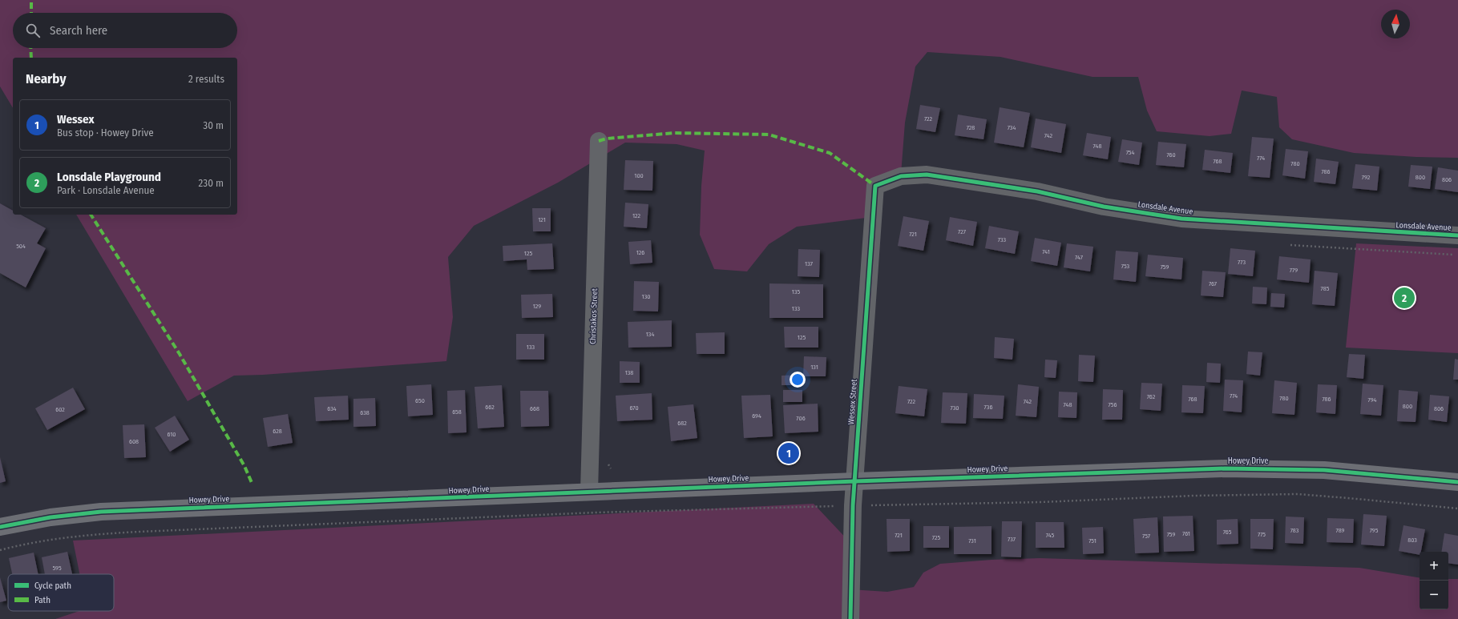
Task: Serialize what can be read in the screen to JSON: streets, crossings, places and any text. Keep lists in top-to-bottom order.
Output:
{
  "streets": {
    "main road": ["Howey Drive"],
    "street": ["Lonsdale Avenue", "Christakos Street", "Wessex Street"]
  },
  "crossings": [
    ["Lonsdale Avenue", "Wessex Street"],
    ["Christakos Street", "Howey Drive"],
    ["Wessex Street", "Howey Drive"]
  ],
  "house_numbers": [
    "722",
    "728",
    "734",
    "742",
    "748",
    "754",
    "760",
    "774",
    "768",
    "780",
    "786",
    "100",
    "792",
    "800",
    "806",
    "122",
    "121",
    "727",
    "721",
    "733",
    "504",
    "741",
    "126",
    "125",
    "747",
    "773",
    "137",
    "753",
    "759",
    "779",
    "767",
    "785",
    "135",
    "130",
    "129",
    "133",
    "134",
    "125",
    "133",
    "131",
    "138",
    "774",
    "762",
    "780",
    "768",
    "786",
    "794",
    "650",
    "722",
    "742",
    "748",
    "756",
    "800",
    "662",
    "736",
    "670",
    "730",
    "634",
    "668",
    "806",
    "602",
    "658",
    "638",
    "694",
    "706",
    "682",
    "628",
    "610",
    "608",
    "783",
    "789",
    "795",
    "765",
    "761",
    "759",
    "775",
    "721",
    "745",
    "757",
    "725",
    "737",
    "803",
    "731",
    "751",
    "595"
  ],
  "legend": ["Cycle path", "Path"],
  "north": "top",
  "page": {
    "search": "Search here",
    "heading": ["Nearby", "2 results"],
    "list": [
      {
        "mark": "1",
        "name": "Wessex",
        "note": "Bus stop · Howey Drive",
        "value": "30 m"
      },
      {
        "mark": "2",
        "name": "Lonsdale Playground",
        "note": "Park · Lonsdale Avenue",
        "value": "230 m"
      }
    ],
    "pins": ["2", "1"],
    "map_buttons": ["+", "−"]
  }
}
